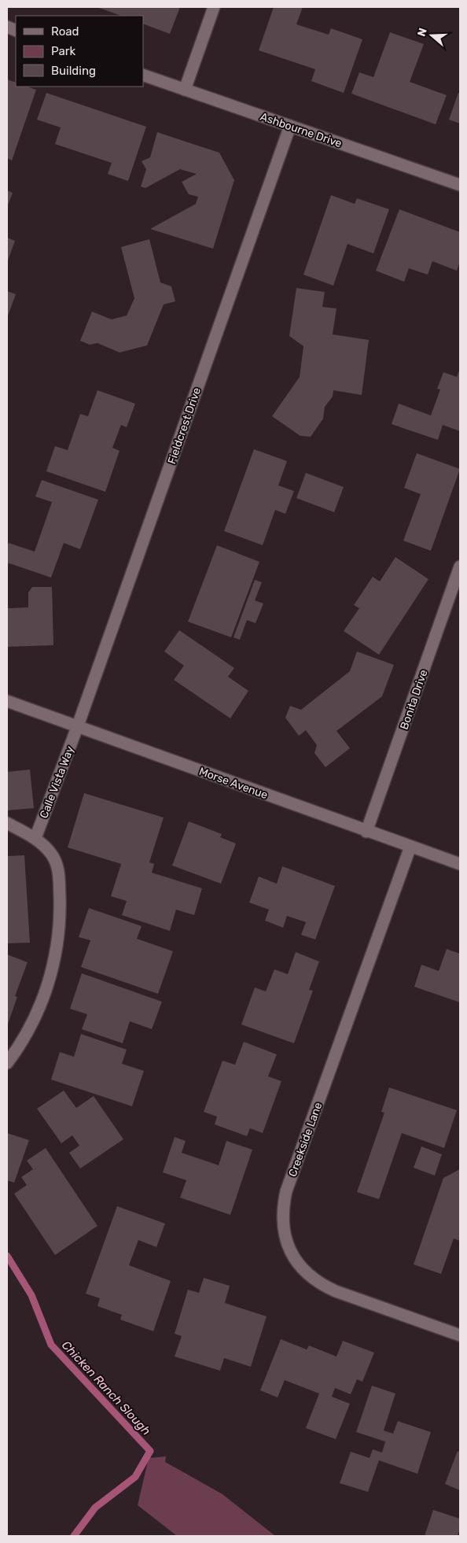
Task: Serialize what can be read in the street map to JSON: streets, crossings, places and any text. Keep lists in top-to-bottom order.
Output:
{
  "streets": {
    "street": [
      "Ashbourne Drive",
      "Fieldcrest Drive",
      "Bonita Drive",
      "Calle Vista Way",
      "Morse Avenue",
      "Creekside Lane"
    ]
  },
  "crossings": [
    ["Ashbourne Drive", "Fieldcrest Drive"],
    ["Fieldcrest Drive", "Calle Vista Way"],
    ["Fieldcrest Drive", "Morse Avenue"],
    ["Bonita Drive", "Morse Avenue"],
    ["Calle Vista Way", "Morse Avenue"],
    ["Morse Avenue", "Creekside Lane"]
  ],
  "water": ["Chicken Ranch Slough"],
  "legend": ["Road", "Park", "Building"],
  "north": "left"
}
